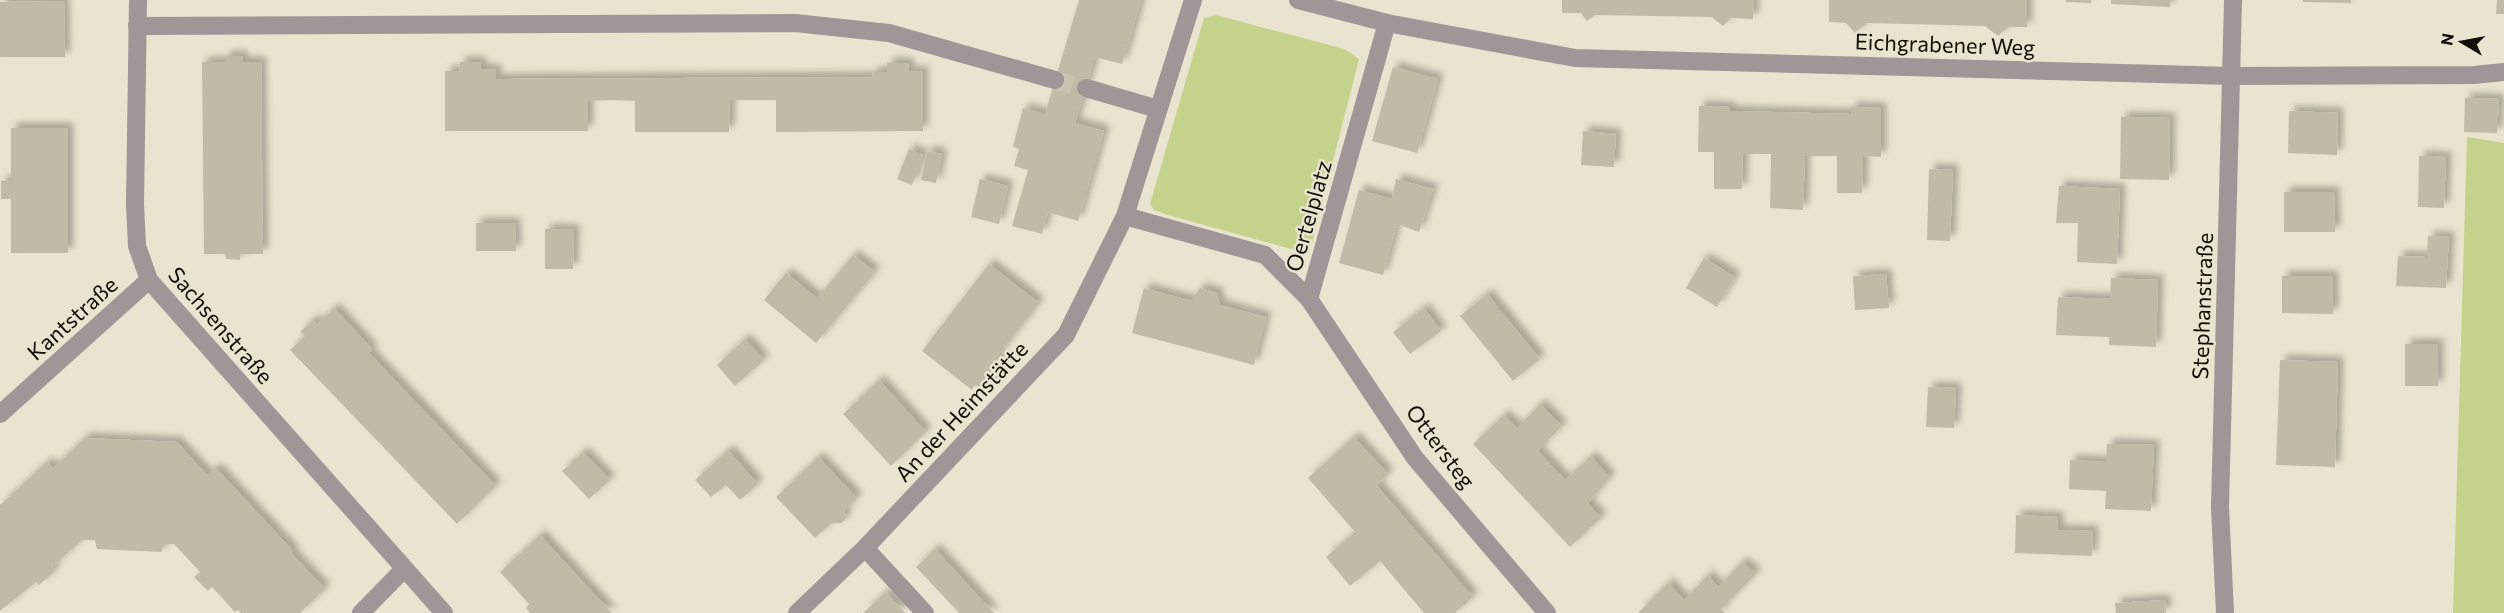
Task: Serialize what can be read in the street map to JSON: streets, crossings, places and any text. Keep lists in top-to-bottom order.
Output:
{
  "streets": {
    "street": [
      "Eichgrabener Weg",
      "Oertelplatz",
      "Stephanstraße",
      "Kantstraße",
      "Sachsenstraße",
      "An der Heimstätte",
      "Ottersteg"
    ]
  },
  "crossings": [
    ["Eichgrabener Weg", "Oertelplatz"],
    ["Eichgrabener Weg", "Stephanstraße"],
    ["Oertelplatz", "An der Heimstätte"],
    ["Oertelplatz", "Ottersteg"],
    ["Kantstraße", "Sachsenstraße"]
  ],
  "north": "left"
}
